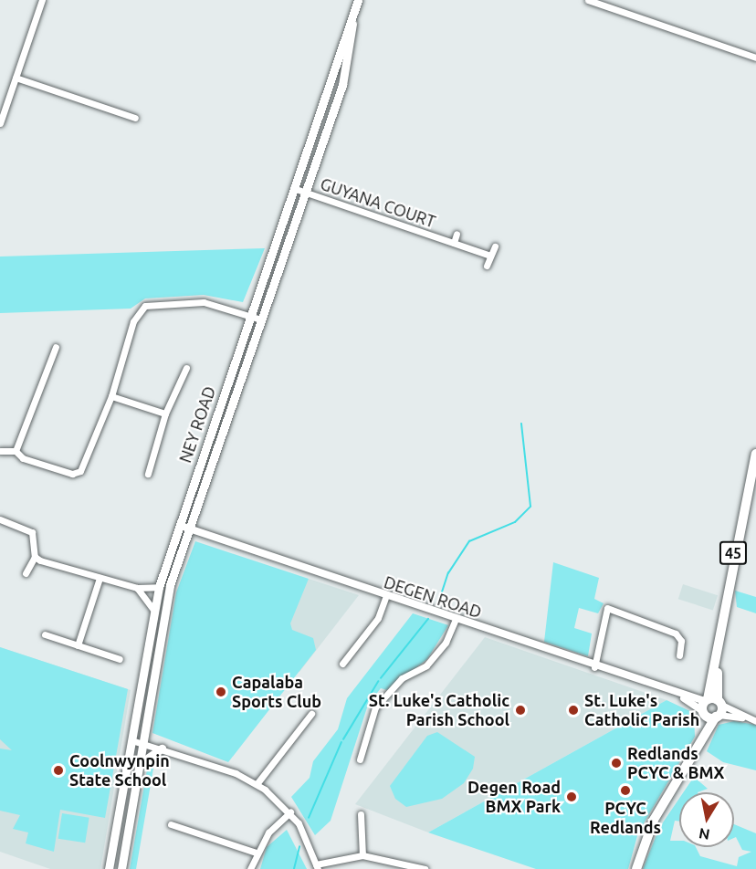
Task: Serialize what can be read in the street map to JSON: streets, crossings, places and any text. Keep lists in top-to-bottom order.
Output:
{
  "streets": {
    "main road": ["NEY ROAD", "45"],
    "street": ["GUYANA COURT", "DEGEN ROAD"]
  },
  "crossings": [
    ["GUYANA COURT", "NEY ROAD"],
    ["NEY ROAD", "DEGEN ROAD"],
    ["45", "DEGEN ROAD"]
  ],
  "places": [
    "Capalaba Sports Club",
    "St. Luke's Catholic Parish School",
    "St. Luke's Catholic Parish",
    "Redlands PCYC & BMX",
    "Coolnwynpin State School",
    "PCYC Redlands",
    "Degen Road BMX Park"
  ],
  "north": "bottom"
}
